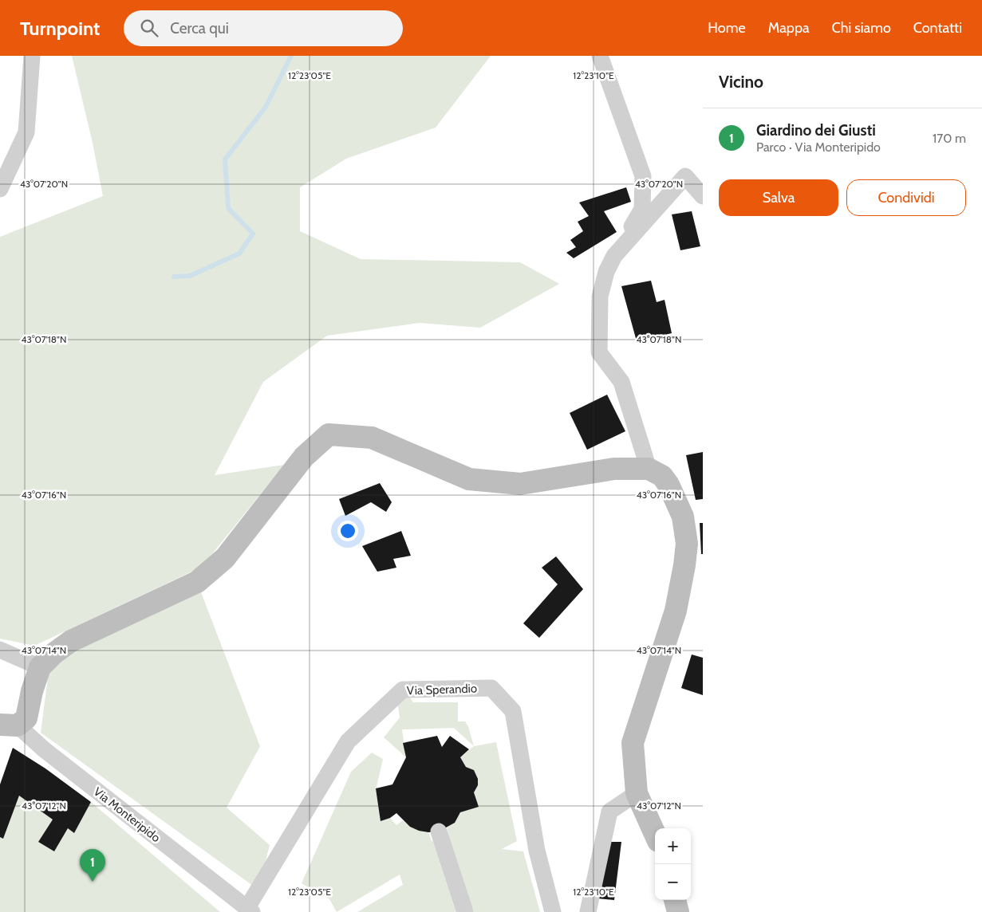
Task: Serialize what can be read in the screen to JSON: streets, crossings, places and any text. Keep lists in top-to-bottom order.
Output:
{
  "streets": {
    "street": ["Via Sperandio", "Via Monteripido"]
  },
  "crossings": [
    ["Via Sperandio", "Via Monteripido"]
  ],
  "page": {
    "header": "Turnpoint",
    "search": "Cerca qui",
    "nav": [
      "Home",
      "Mappa",
      "Chi siamo",
      "Contatti"
    ],
    "heading": "Vicino",
    "list": [
      {
        "mark": "1",
        "name": "Giardino dei Giusti",
        "note": "Parco · Via Monteripido",
        "value": "170 m"
      }
    ],
    "buttons": ["Salva", "Condividi"],
    "map_buttons": ["+", "−"],
    "pins": "1"
  },
  "coordinates": [
    "12°23'05\"E",
    "12°23'10\"E",
    "43°07'20\"N",
    "43°07'18\"N",
    "43°07'16\"N",
    "43°07'14\"N",
    "43°07'12\"N"
  ]
}
